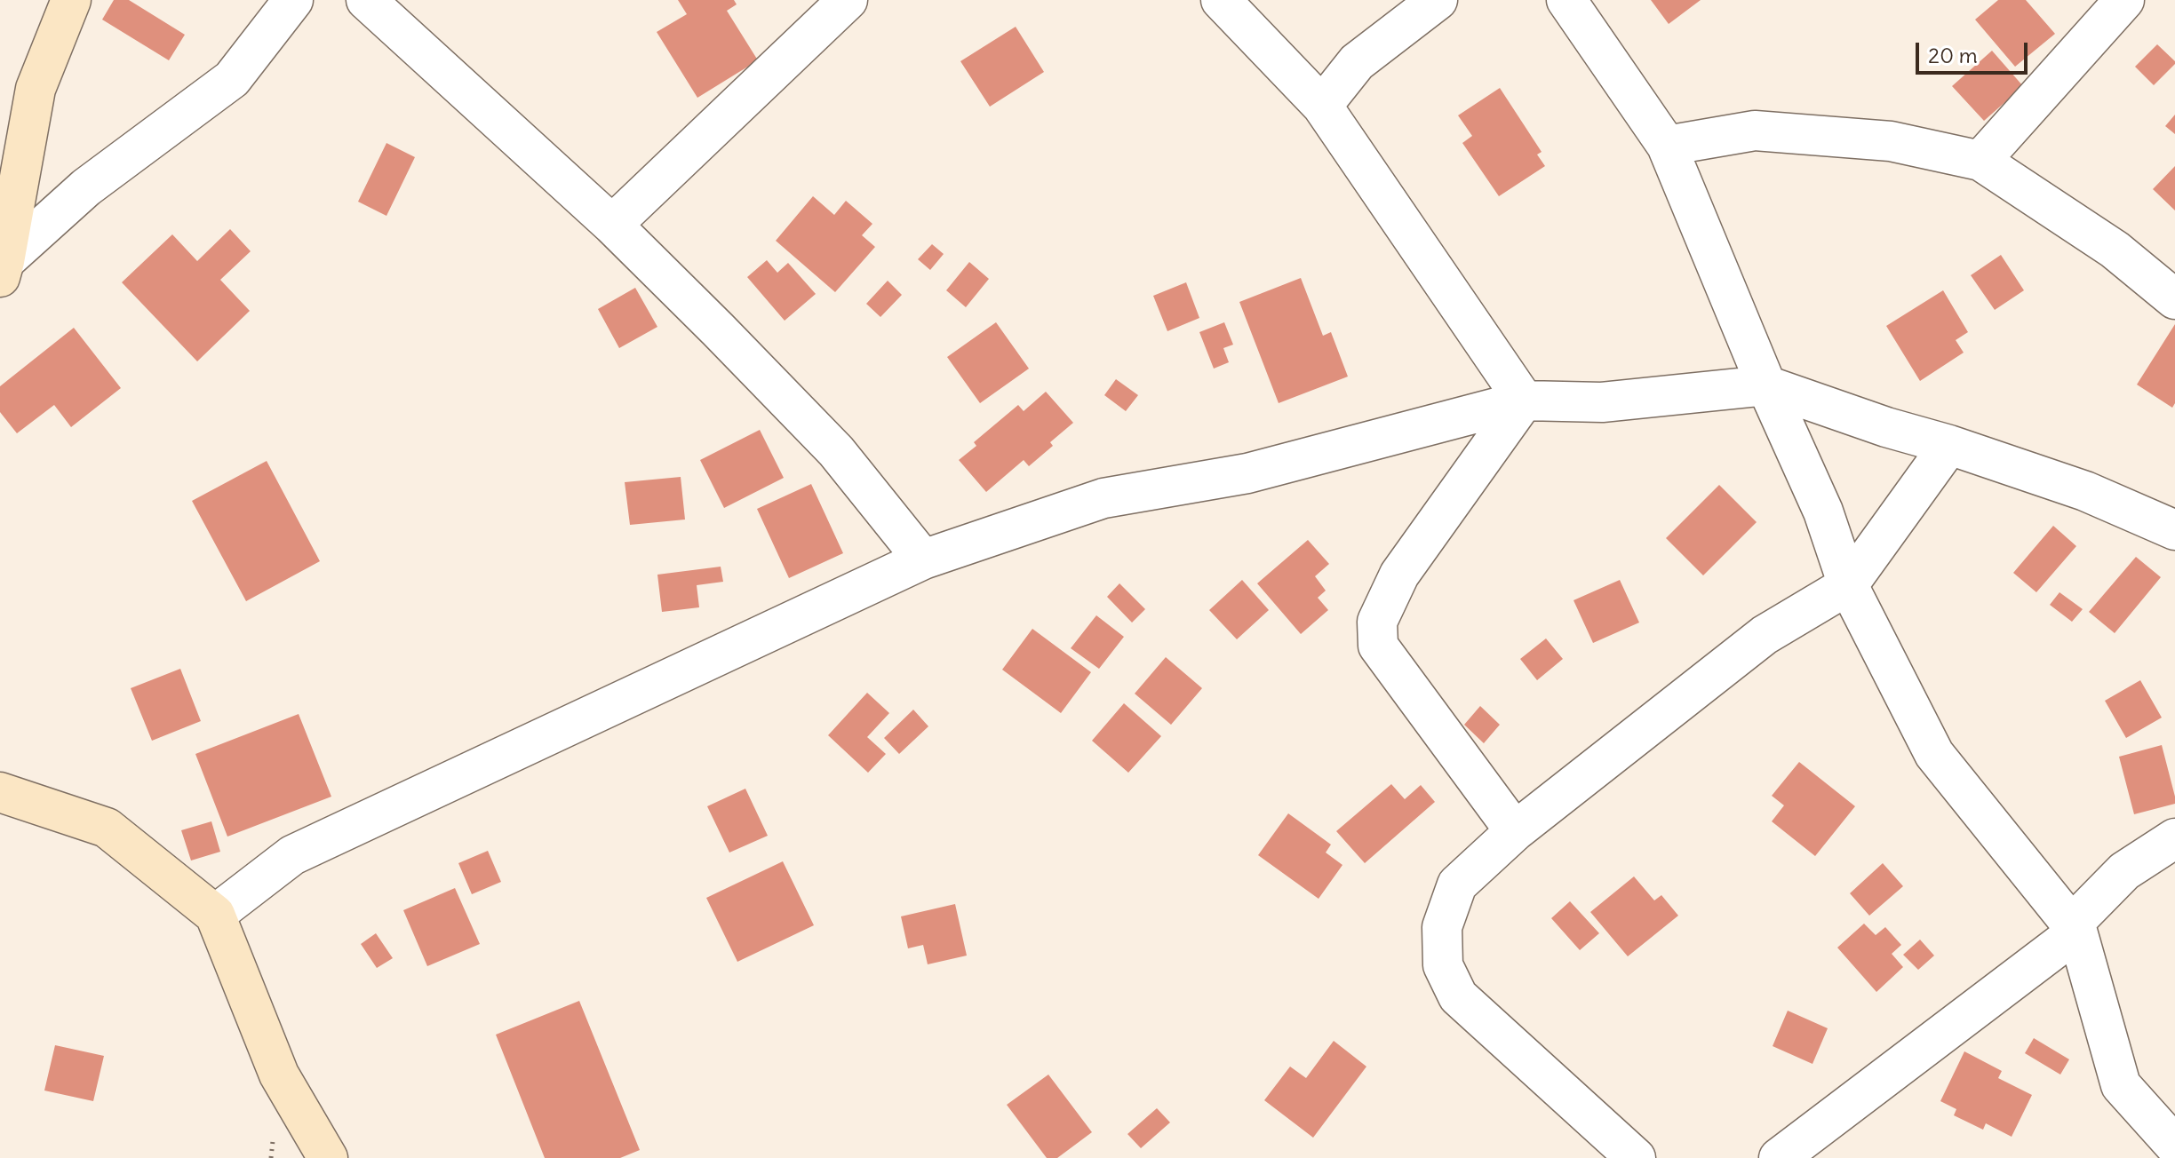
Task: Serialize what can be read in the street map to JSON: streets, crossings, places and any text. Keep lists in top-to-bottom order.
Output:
{
  "scale_bar": "20 m"
}
